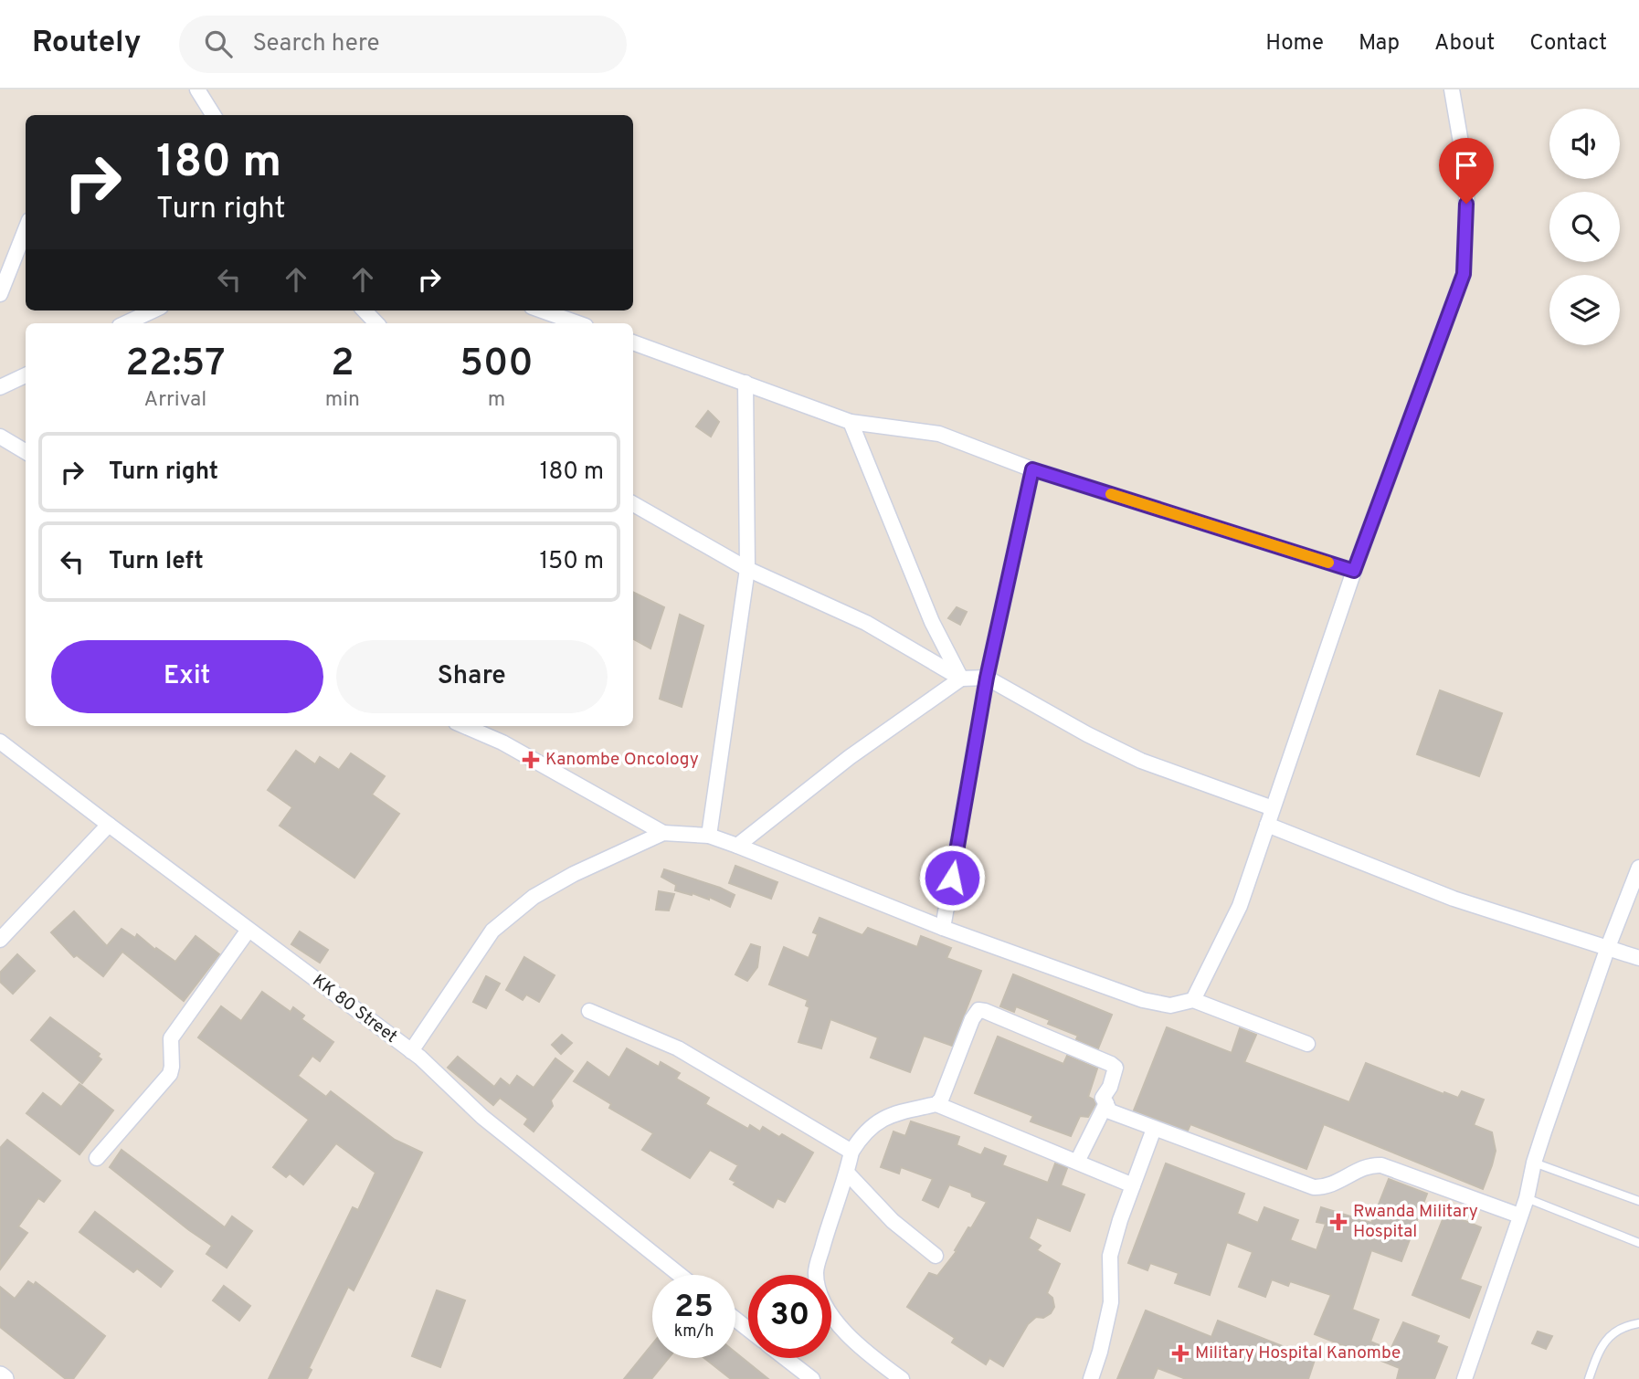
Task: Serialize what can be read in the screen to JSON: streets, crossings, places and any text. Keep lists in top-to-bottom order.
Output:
{
  "streets": {
    "street": ["KK 80 Street"]
  },
  "places": {
    "health": ["Kanombe Oncology", "Rwanda Military Hospital", "Military Hospital Kanombe"]
  },
  "page": {
    "header": "Routely",
    "search": "Search here",
    "nav": [
      "Home",
      "Map",
      "About",
      "Contact"
    ],
    "turn": ["180 m", "Turn right"],
    "eta": [
      "22:57",
      "Arrival",
      "2",
      "min",
      "500",
      "m"
    ],
    "list": [
      {
        "name": "Turn right",
        "value": "180 m"
      },
      {
        "name": "Turn left",
        "value": "150 m"
      }
    ],
    "buttons": ["Exit", "Share"],
    "speed": "25 km/h",
    "limit": "30"
  }
}
